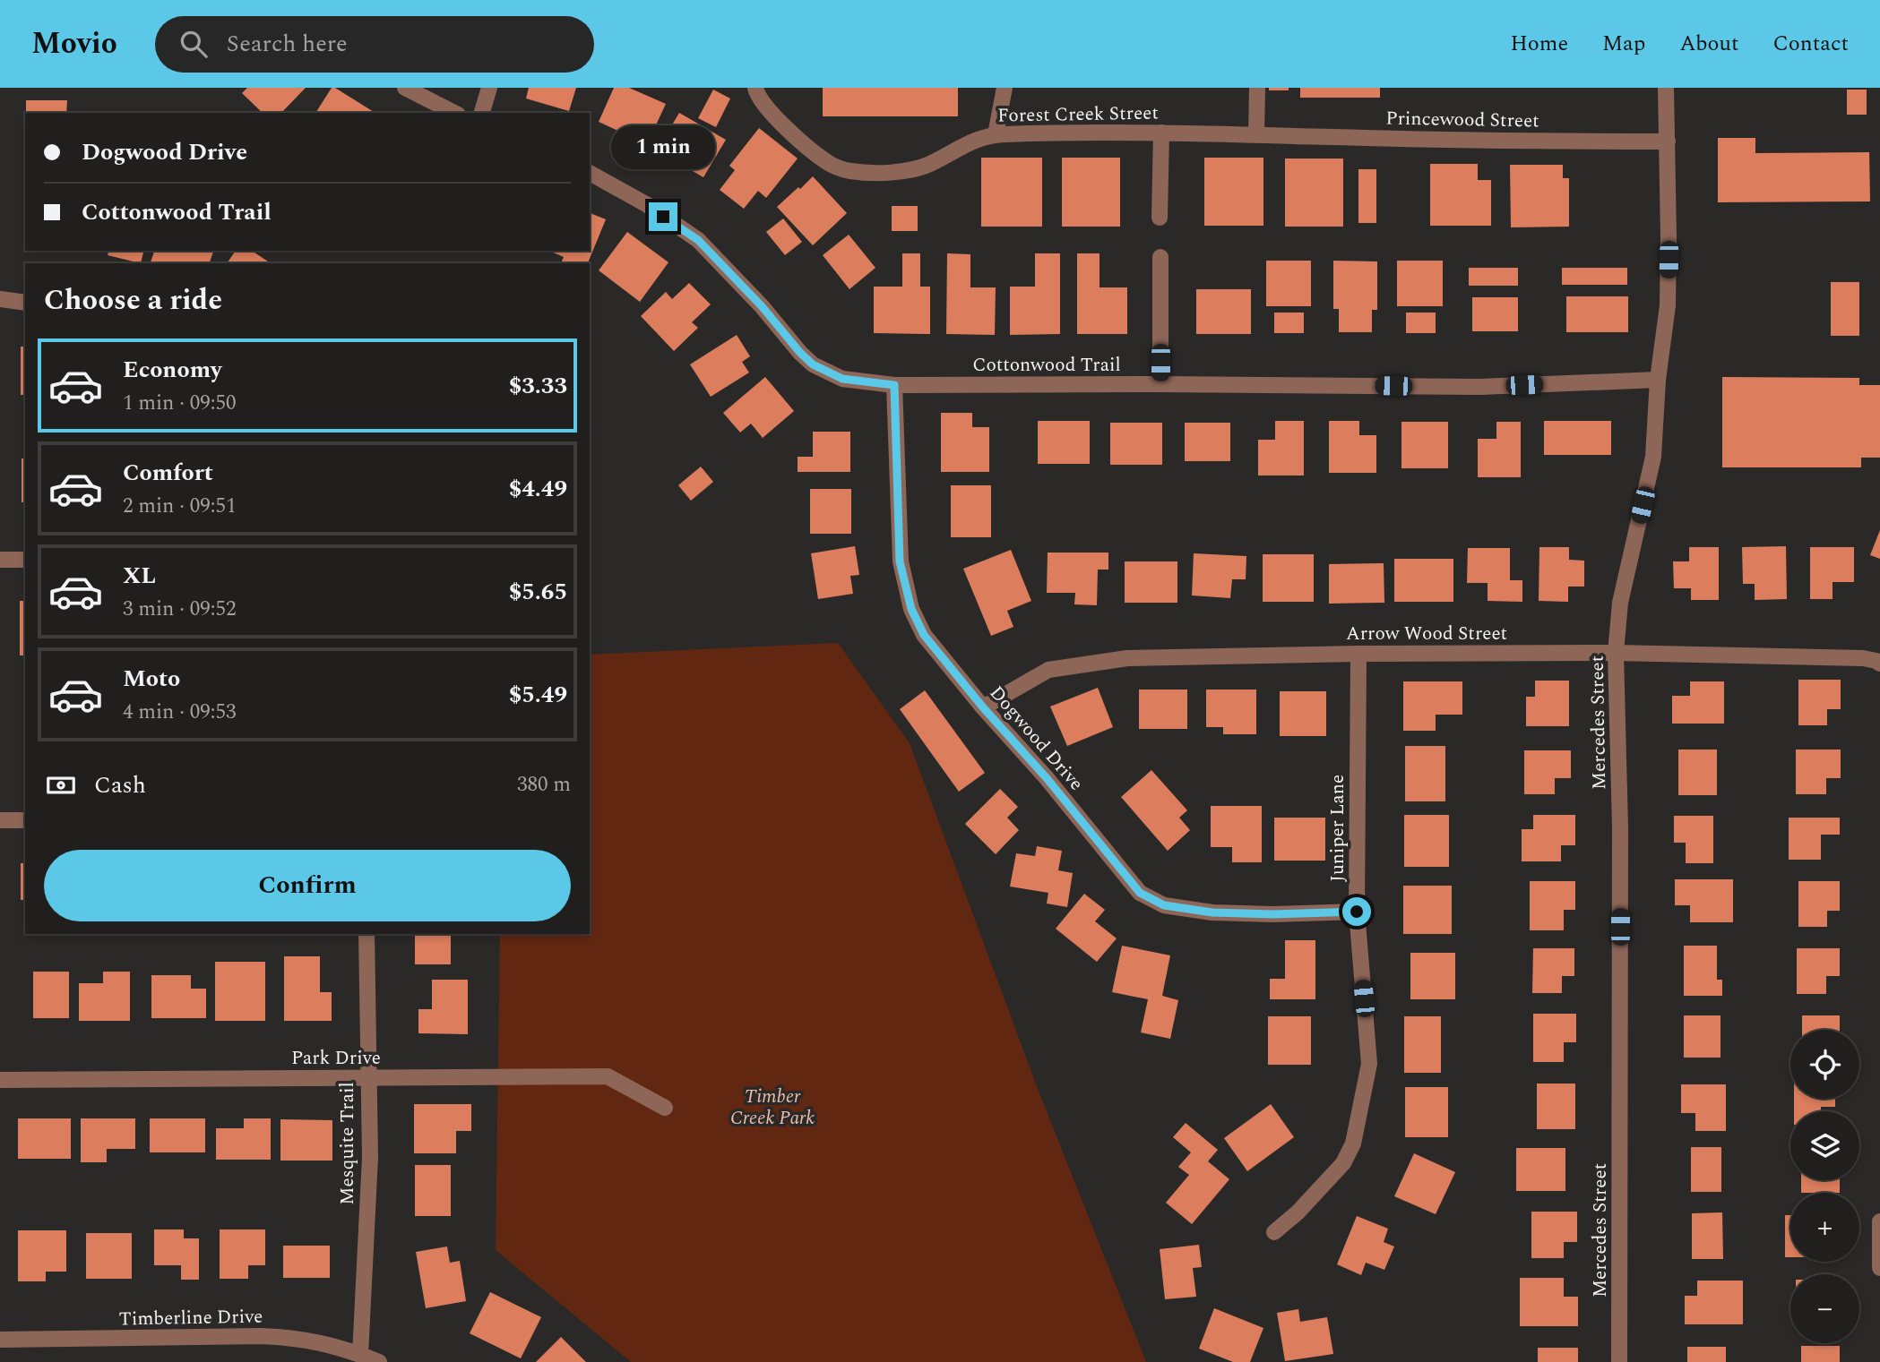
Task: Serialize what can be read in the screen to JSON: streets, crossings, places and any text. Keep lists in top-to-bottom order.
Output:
{
  "streets": {
    "street": [
      "Forest Creek Street",
      "Princewood Street",
      "Cottonwood Trail",
      "Arrow Wood Street",
      "Mercedes Street",
      "Dogwood Drive",
      "Juniper Lane",
      "Park Drive",
      "Mesquite Trail",
      "Timberline Drive"
    ]
  },
  "crossings": [
    ["Forest Creek Street", "Princewood Street"],
    ["Princewood Street", "Mercedes Street"],
    ["Cottonwood Trail", "Mercedes Street"],
    ["Cottonwood Trail", "Dogwood Drive"],
    ["Arrow Wood Street", "Mercedes Street"],
    ["Arrow Wood Street", "Dogwood Drive"],
    ["Arrow Wood Street", "Juniper Lane"],
    ["Dogwood Drive", "Juniper Lane"],
    ["Park Drive", "Mesquite Trail"],
    ["Mesquite Trail", "Timberline Drive"]
  ],
  "parks": ["Timber Creek Park"],
  "page": {
    "header": "Movio",
    "search": "Search here",
    "nav": [
      "Home",
      "Map",
      "About",
      "Contact"
    ],
    "banner": ["Dogwood Drive", "Cottonwood Trail"],
    "bubble": "1 min",
    "heading": "Choose a ride",
    "list": [
      {
        "name": "Economy",
        "note": "1 min · 09:50",
        "value": "$3.33"
      },
      {
        "name": "Comfort",
        "note": "2 min · 09:51",
        "value": "$4.49"
      },
      {
        "name": "XL",
        "note": "3 min · 09:52",
        "value": "$5.65"
      },
      {
        "name": "Moto",
        "note": "4 min · 09:53",
        "value": "$5.49"
      }
    ],
    "pay": ["Cash", "380 m"],
    "buttons": "Confirm",
    "map_buttons": ["+", "−"]
  }
}
